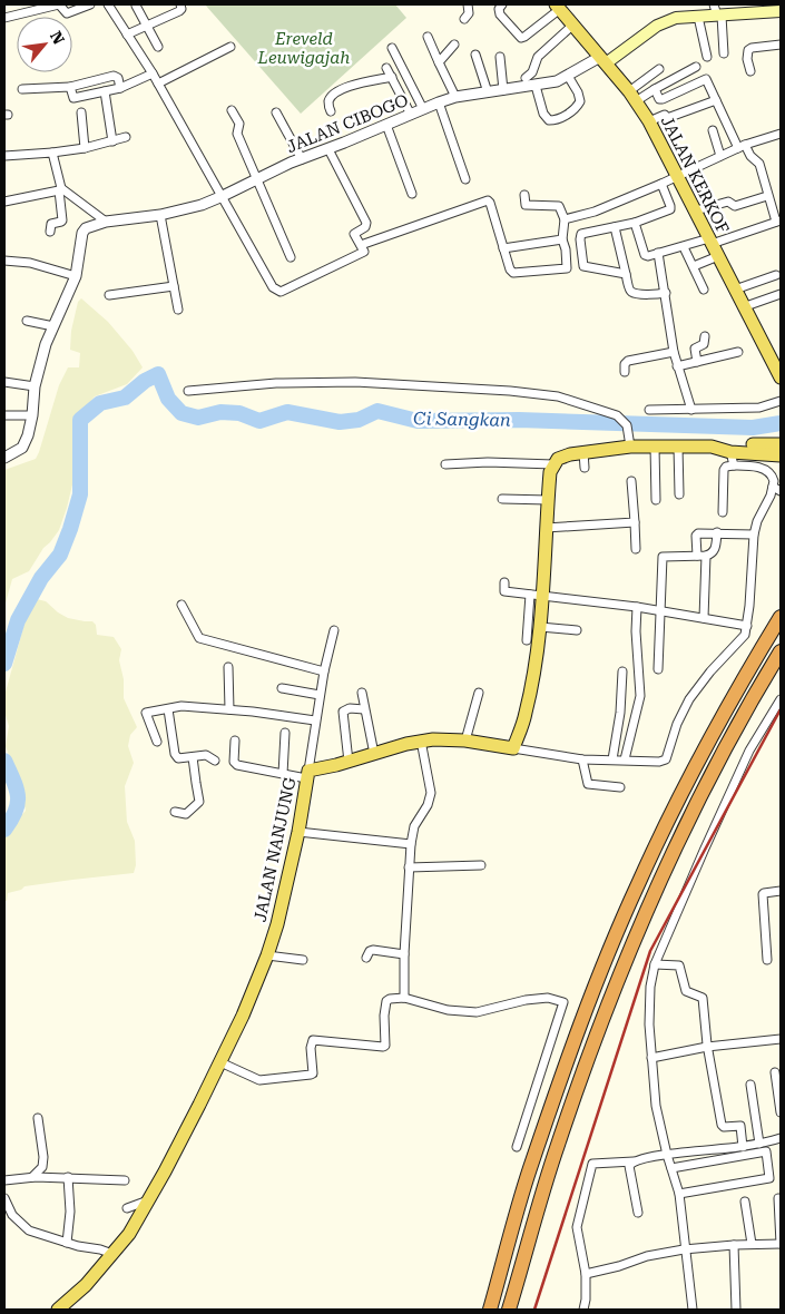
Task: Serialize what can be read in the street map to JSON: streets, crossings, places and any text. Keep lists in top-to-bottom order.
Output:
{
  "streets": {
    "main road": ["JALAN KERKOF", "JALAN NANJUNG"],
    "street": ["JALAN CIBOGO"]
  },
  "crossings": [
    ["JALAN CIBOGO", "JALAN KERKOF"]
  ],
  "water": ["Ci Sangkan"],
  "parks": ["Ereveld Leuwigajah"],
  "north": "top right"
}
